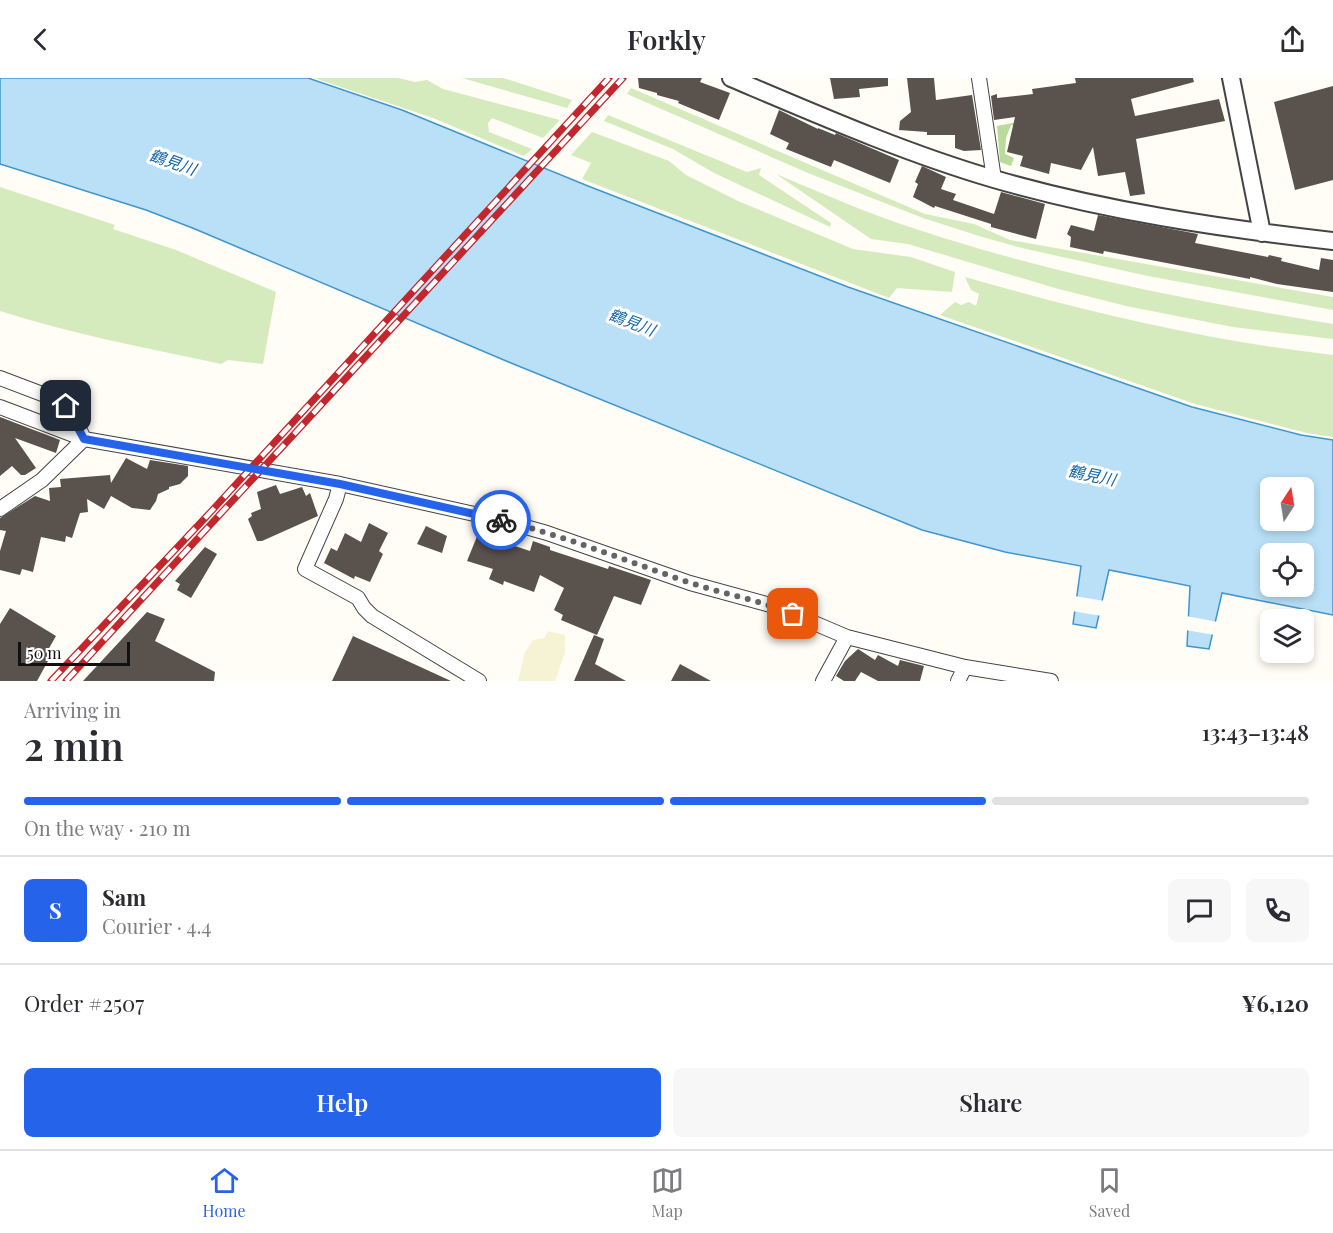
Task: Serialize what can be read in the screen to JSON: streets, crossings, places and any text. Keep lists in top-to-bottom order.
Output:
{
  "water": ["鶴見川"],
  "scale_bar": "50 m",
  "north": "top",
  "page": {
    "header": "Forkly",
    "scale": "50 m",
    "heading": ["2 min", "Arriving in", "13:43–13:48"],
    "panel": [
      "Sam",
      "Courier · 4.4",
      "Order #2507",
      "¥6,120"
    ],
    "bar": "On the way · 210 m",
    "round": "S",
    "buttons": ["Help", "Share"],
    "tabs": ["Home", "Map", "Saved"]
  }
}
